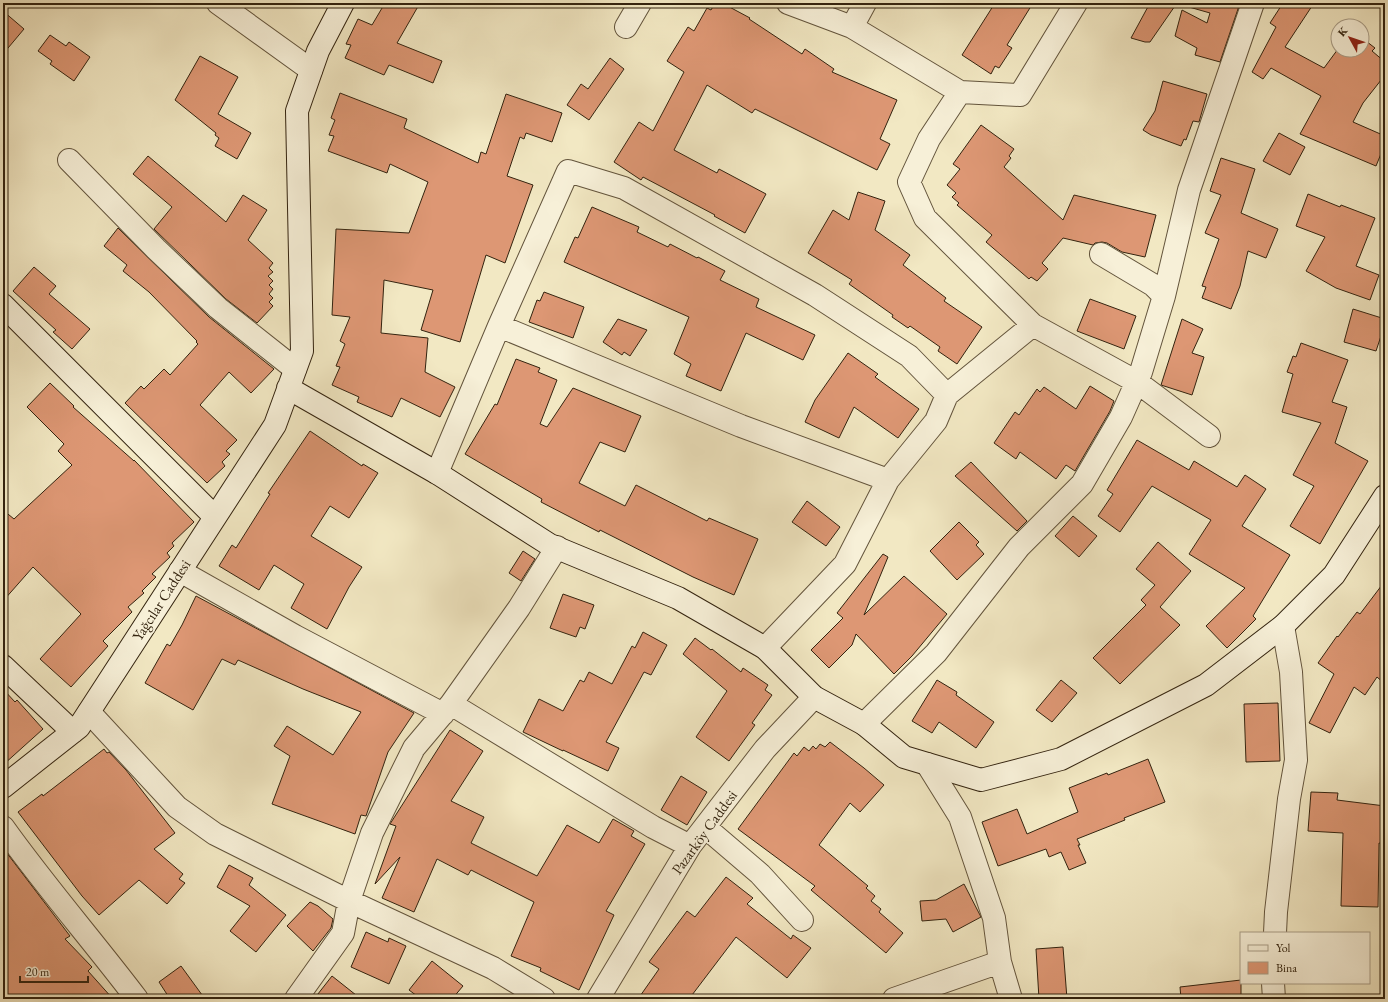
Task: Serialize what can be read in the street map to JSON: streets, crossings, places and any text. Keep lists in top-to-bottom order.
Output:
{
  "streets": {
    "street": ["Yağcılar Caddesi", "Pazarköy Caddesi"]
  },
  "legend": ["Yol", "Bina"],
  "scale_bar": "20 m",
  "north": "top left"
}
